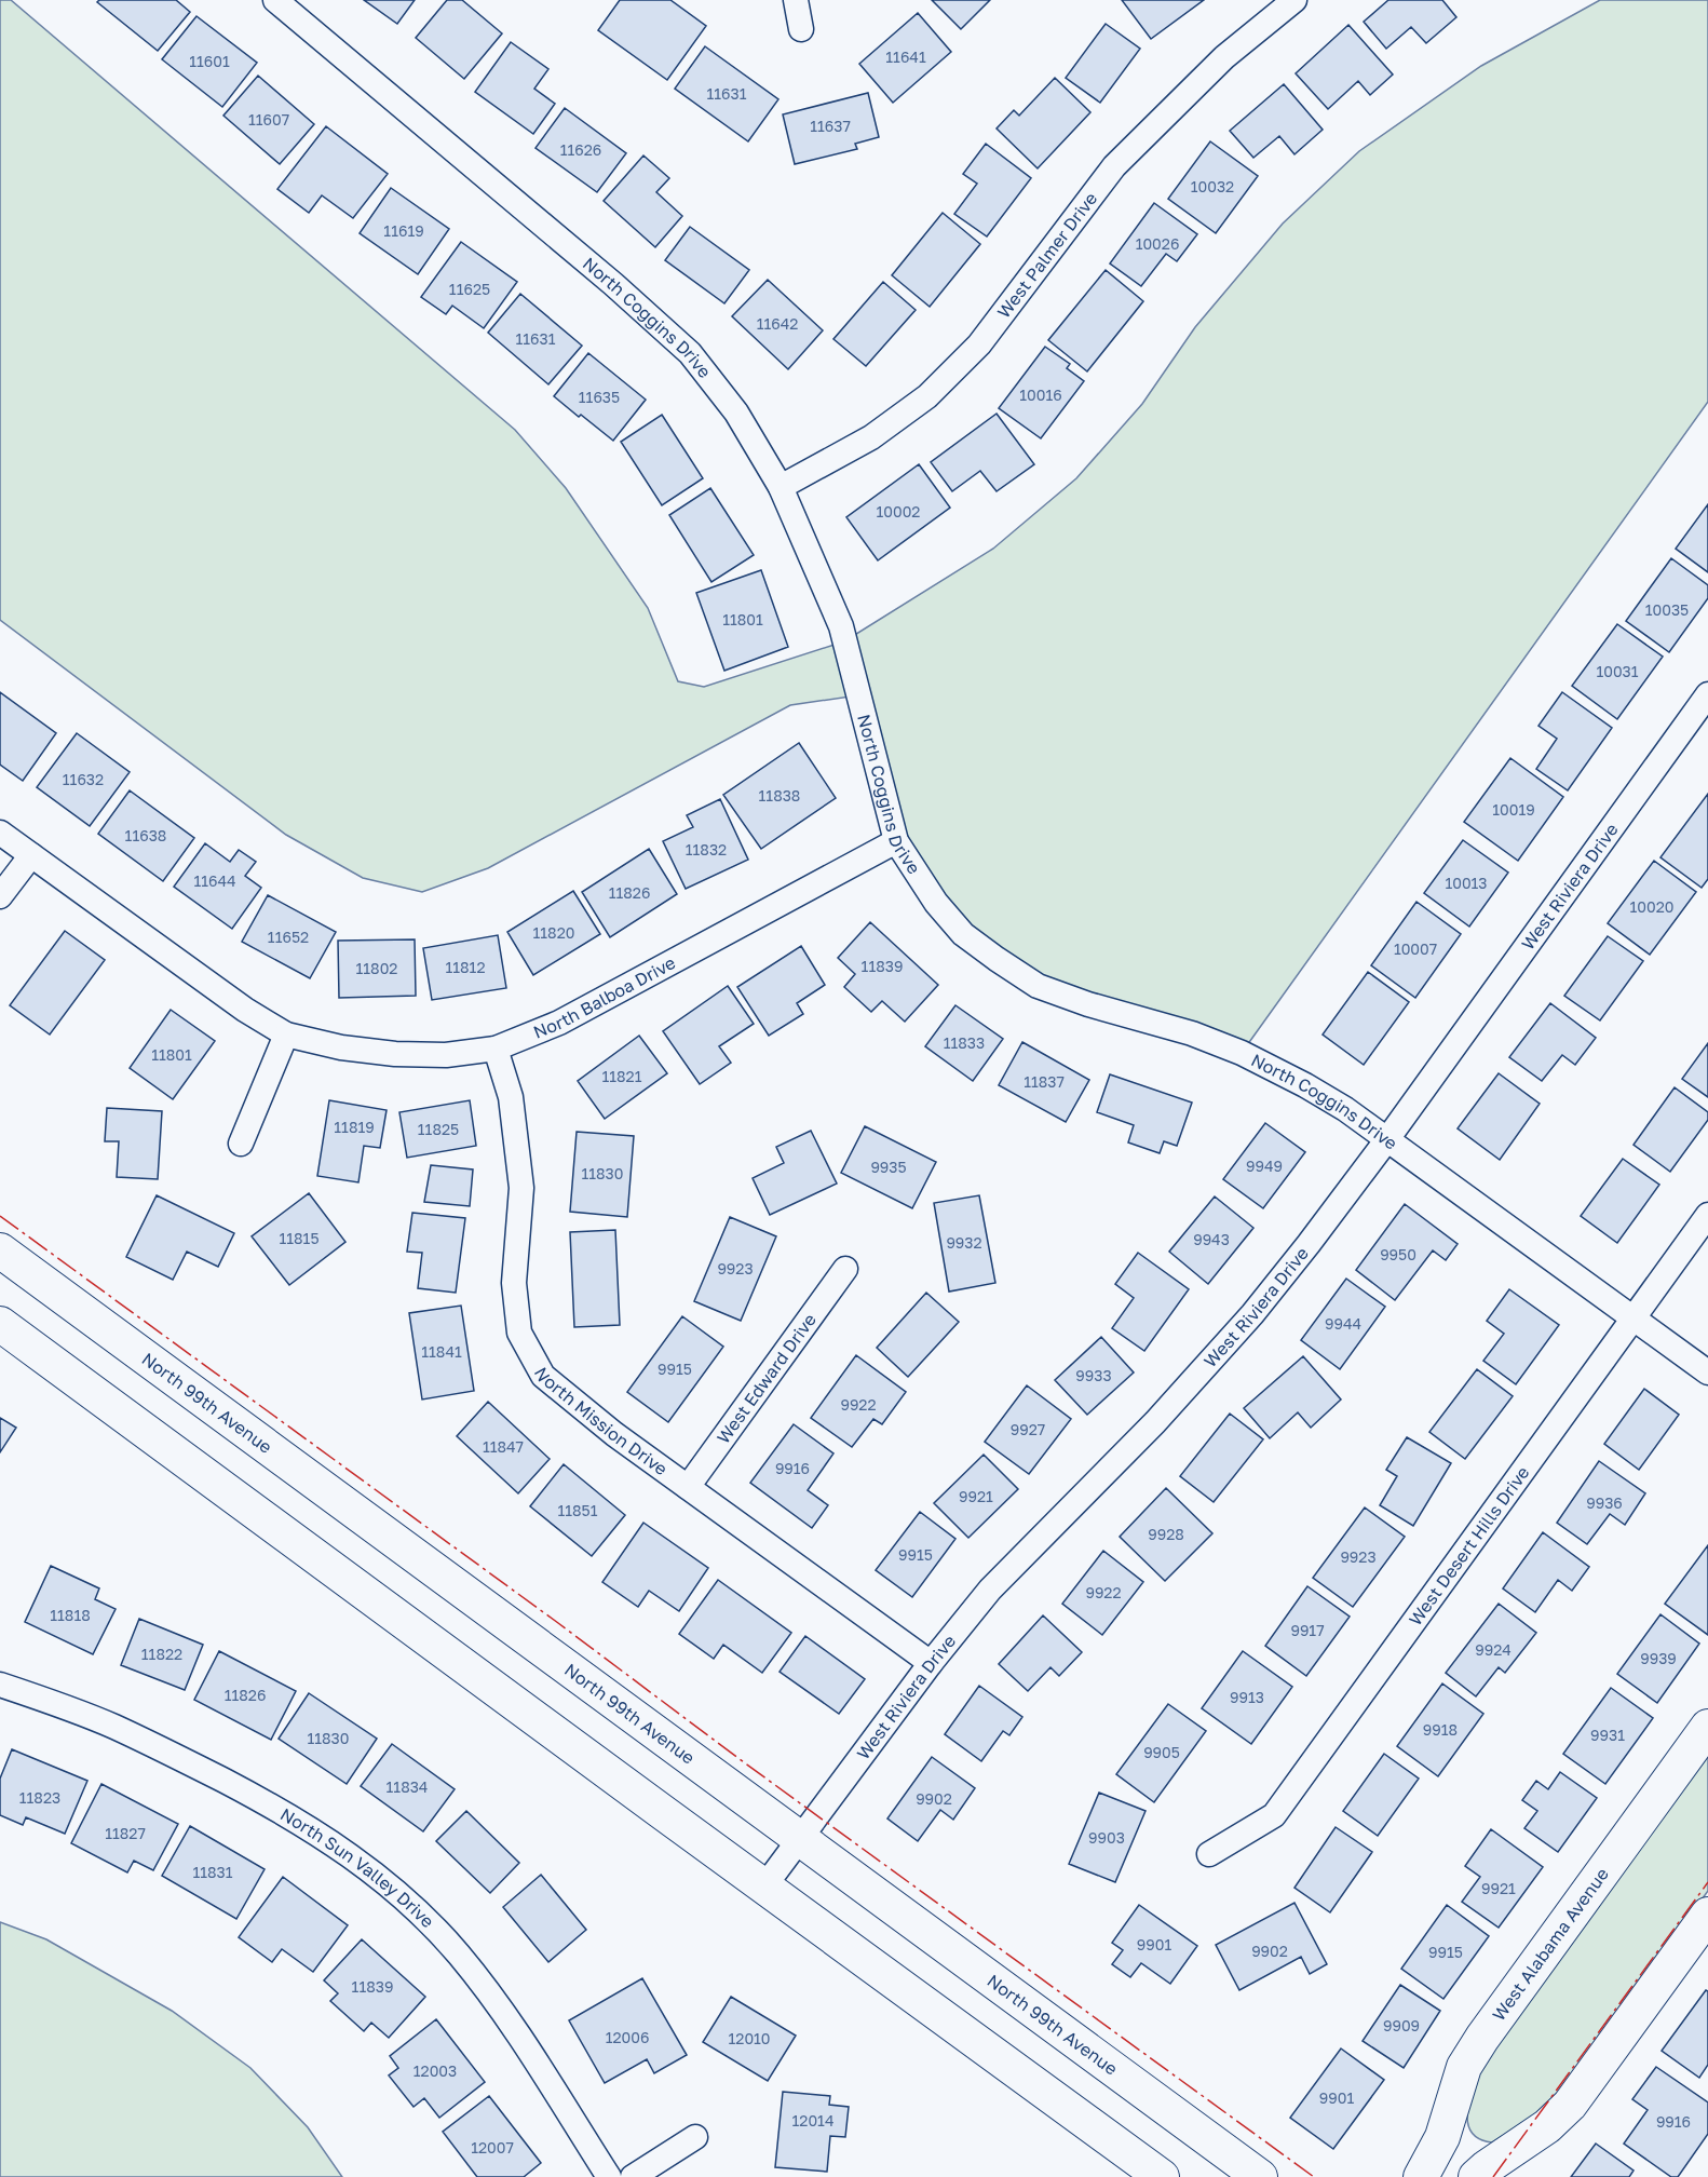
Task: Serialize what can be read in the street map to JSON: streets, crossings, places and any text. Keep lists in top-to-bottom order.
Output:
{
  "streets": {
    "main road": ["North 99th Avenue", "West Alabama Avenue"],
    "street": [
      "West Palmer Drive",
      "North Coggins Drive",
      "West Riviera Drive",
      "North Balboa Drive",
      "West Edward Drive",
      "North Mission Drive",
      "West Desert Hills Drive",
      "North Sun Valley Drive"
    ]
  },
  "crossings": [
    ["West Palmer Drive", "North Coggins Drive"],
    ["North Coggins Drive", "West Riviera Drive"],
    ["North Coggins Drive", "North Balboa Drive"],
    ["North Coggins Drive", "West Desert Hills Drive"],
    ["West Riviera Drive", "North 99th Avenue"],
    ["West Riviera Drive", "North Mission Drive"],
    ["North Balboa Drive", "North Mission Drive"],
    ["West Edward Drive", "North Mission Drive"]
  ],
  "house_numbers": [
    "11641",
    "11601",
    "11631",
    "11607",
    "11637",
    "11626",
    "10032",
    "11619",
    "10026",
    "11625",
    "11642",
    "11631",
    "10016",
    "11635",
    "10002",
    "10035",
    "11801",
    "10031",
    "11632",
    "11838",
    "10019",
    "11638",
    "11832",
    "11644",
    "10013",
    "11826",
    "10020",
    "11820",
    "11652",
    "10007",
    "11839",
    "11812",
    "11802",
    "11833",
    "11801",
    "11821",
    "11837",
    "11819",
    "11825",
    "9949",
    "9935",
    "11830",
    "11815",
    "9943",
    "9932",
    "9950",
    "9923",
    "9944",
    "11841",
    "9915",
    "9933",
    "9922",
    "9927",
    "11847",
    "9916",
    "9921",
    "9936",
    "11851",
    "9928",
    "9915",
    "9923",
    "9922",
    "11818",
    "9917",
    "9924",
    "11822",
    "9939",
    "11826",
    "9913",
    "9918",
    "9931",
    "11830",
    "9905",
    "11834",
    "11823",
    "9902",
    "11827",
    "9903",
    "11831",
    "9921",
    "9901",
    "9902",
    "9915",
    "11839",
    "9909",
    "12006",
    "12010",
    "12003",
    "9901",
    "12014",
    "9916",
    "12007"
  ]
}
